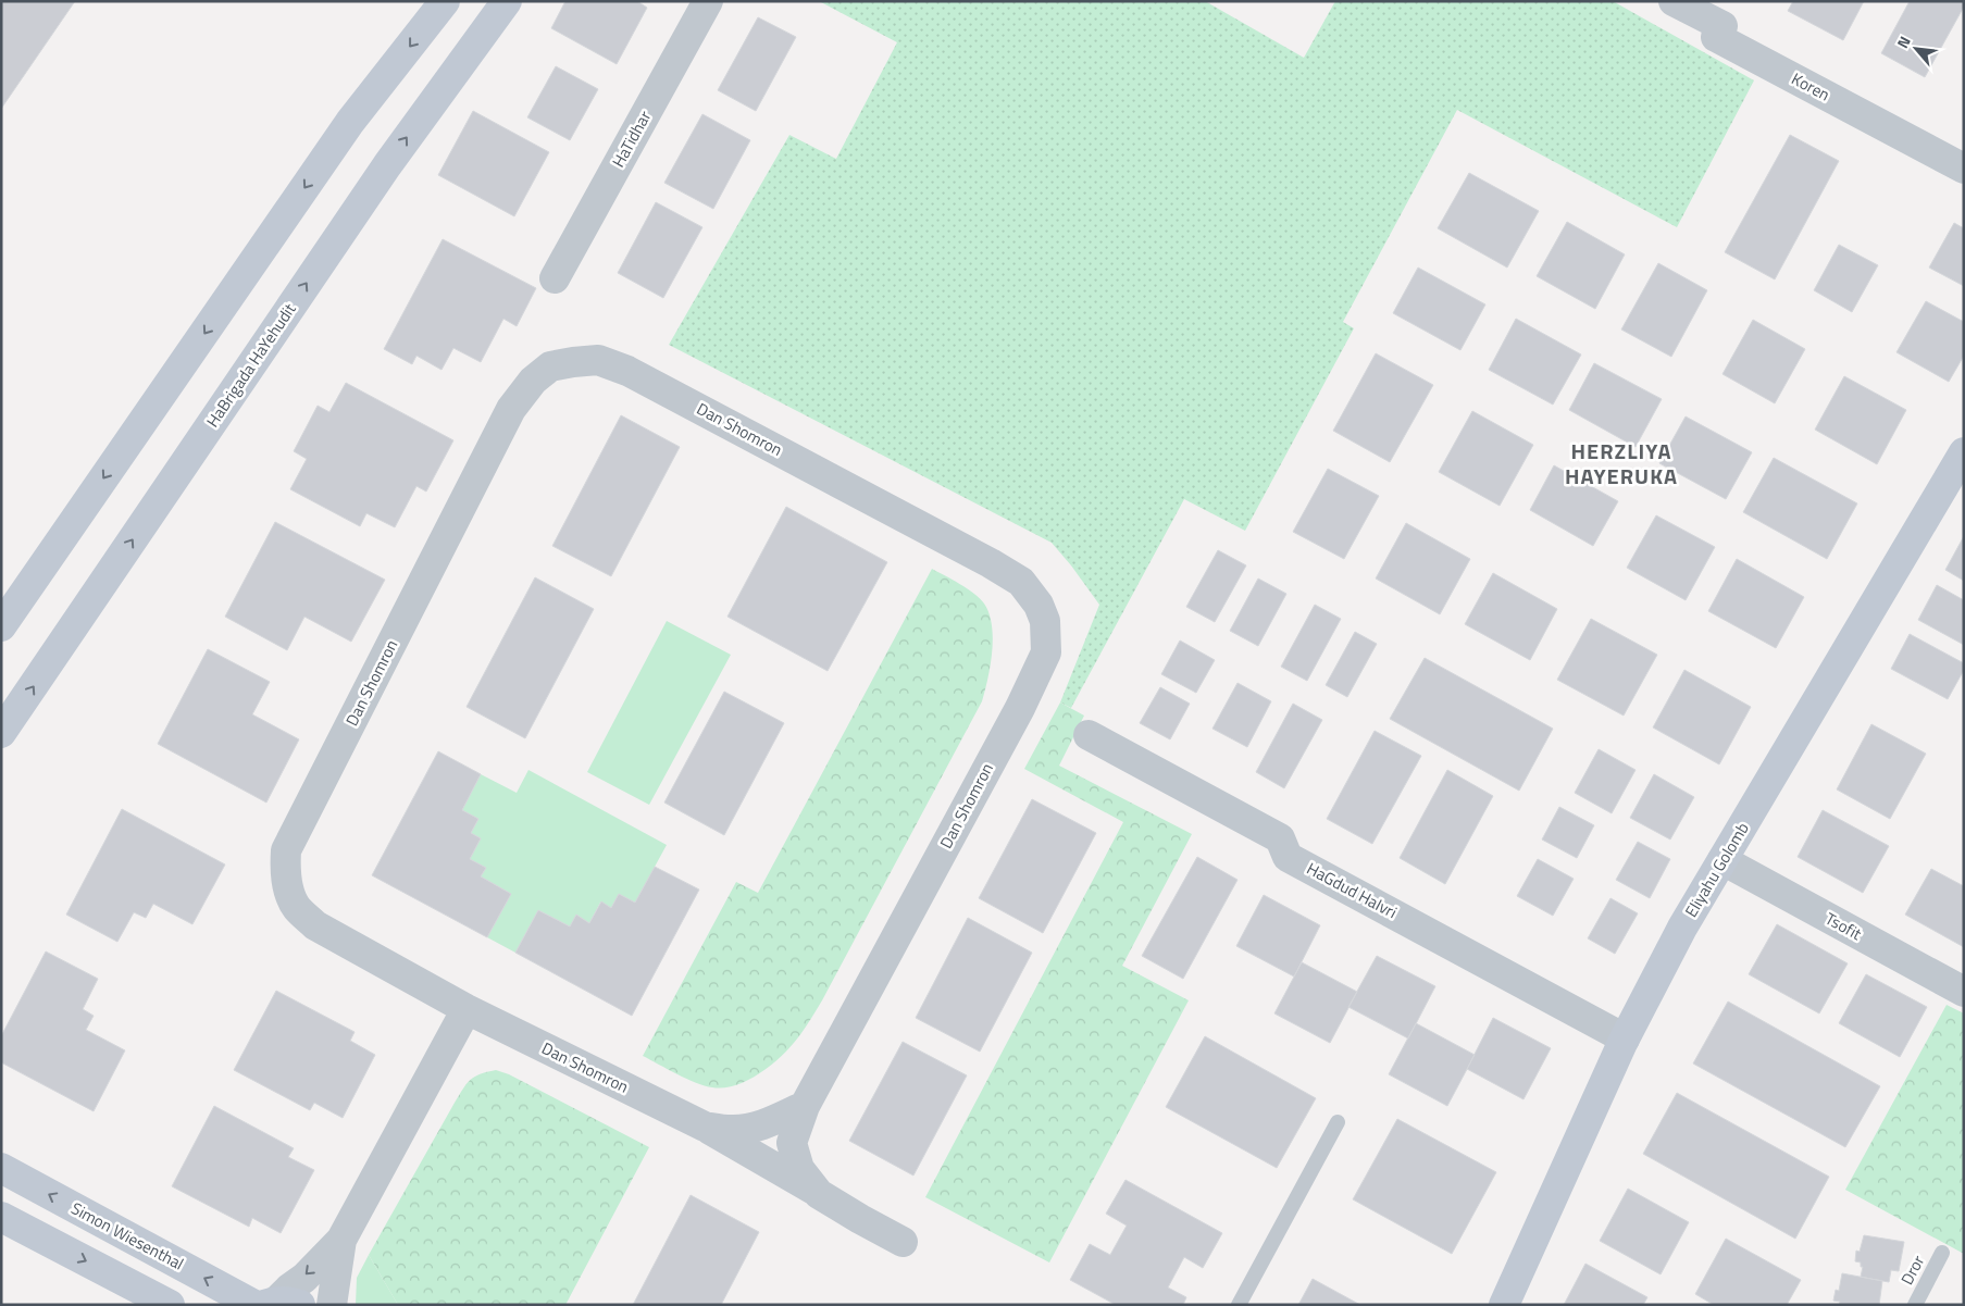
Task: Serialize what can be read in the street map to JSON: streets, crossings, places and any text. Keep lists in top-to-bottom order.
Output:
{
  "streets": {
    "main road": ["HaBrigada HaYehudit", "Eliyahu Golomb", "Simon Wiesenthal"],
    "street": [
      "Koren",
      "HaTidhar",
      "Dan Shomron",
      "HaGdud HaIvri",
      "Tsofit"
    ],
    "lane": ["Dror"]
  },
  "crossings": [
    ["Eliyahu Golomb", "HaGdud HaIvri"],
    ["Eliyahu Golomb", "Tsofit"]
  ],
  "districts": ["HERZLIYA HAYERUKA"],
  "north": "top left"
}
